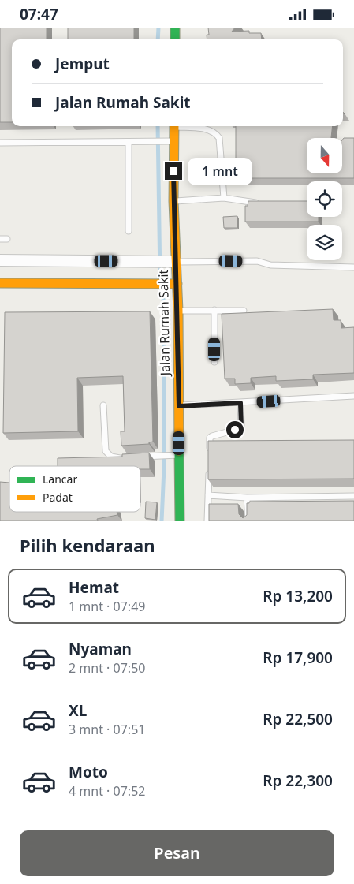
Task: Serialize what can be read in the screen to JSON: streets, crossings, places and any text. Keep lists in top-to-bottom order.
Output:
{
  "streets": {
    "main road": ["Jalan Rumah Sakit"]
  },
  "legend": ["Lancar", "Padat"],
  "north": "bottom",
  "page": {
    "status": "07:47",
    "banner": ["Jemput", "Jalan Rumah Sakit"],
    "bubble": "1 mnt",
    "heading": "Pilih kendaraan",
    "list": [
      {
        "name": "Hemat",
        "note": "1 mnt · 07:49",
        "value": "Rp 13,200"
      },
      {
        "name": "Nyaman",
        "note": "2 mnt · 07:50",
        "value": "Rp 17,900"
      },
      {
        "name": "XL",
        "note": "3 mnt · 07:51",
        "value": "Rp 22,500"
      },
      {
        "name": "Moto",
        "note": "4 mnt · 07:52",
        "value": "Rp 22,300"
      }
    ],
    "buttons": "Pesan"
  }
}
